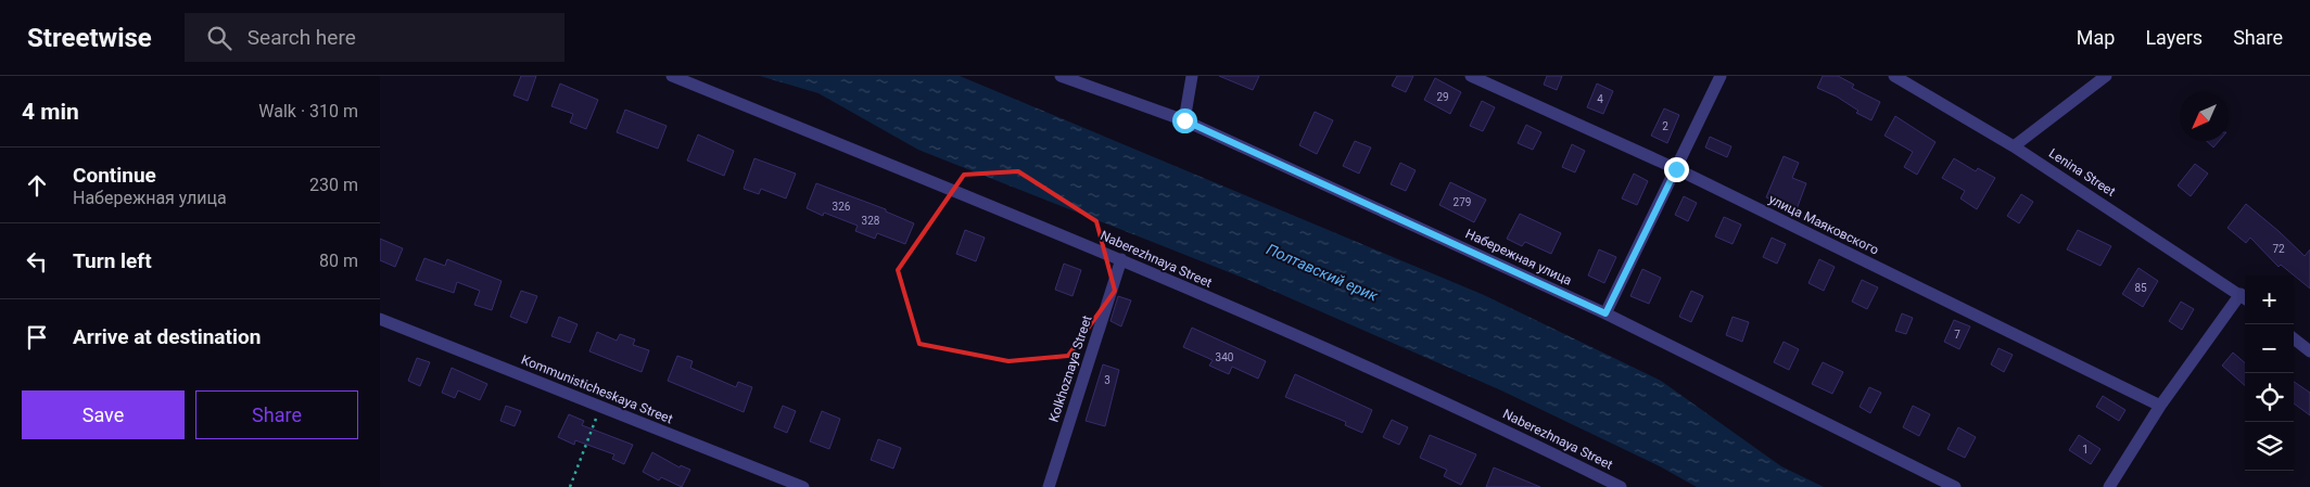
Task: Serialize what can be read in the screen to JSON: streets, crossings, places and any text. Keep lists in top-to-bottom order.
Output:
{
  "streets": {
    "street": [
      "Lenina Street",
      "улица Маяковского",
      "Набережная улица",
      "Naberezhnaya Street",
      "Kolkhoznaya Street",
      "Kommunisticheskaya Street"
    ]
  },
  "crossings": [
    ["Naberezhnaya Street", "Kolkhoznaya Street"]
  ],
  "water": ["Полтавский ерик"],
  "house_numbers": [
    "29",
    "4",
    "2",
    "279",
    "326",
    "328",
    "72",
    "85",
    "7",
    "340",
    "3",
    "1"
  ],
  "north": "bottom left",
  "page": {
    "header": "Streetwise",
    "search": "Search here",
    "nav": ["Map", "Layers", "Share"],
    "heading": ["4 min", "Walk · 310 m"],
    "list": [
      ["Continue", "Набережная улица", "230 m"],
      ["Turn left", "80 m"],
      "Arrive at destination"
    ],
    "map_buttons": ["+", "−"],
    "buttons": ["Save", "Share"]
  }
}
